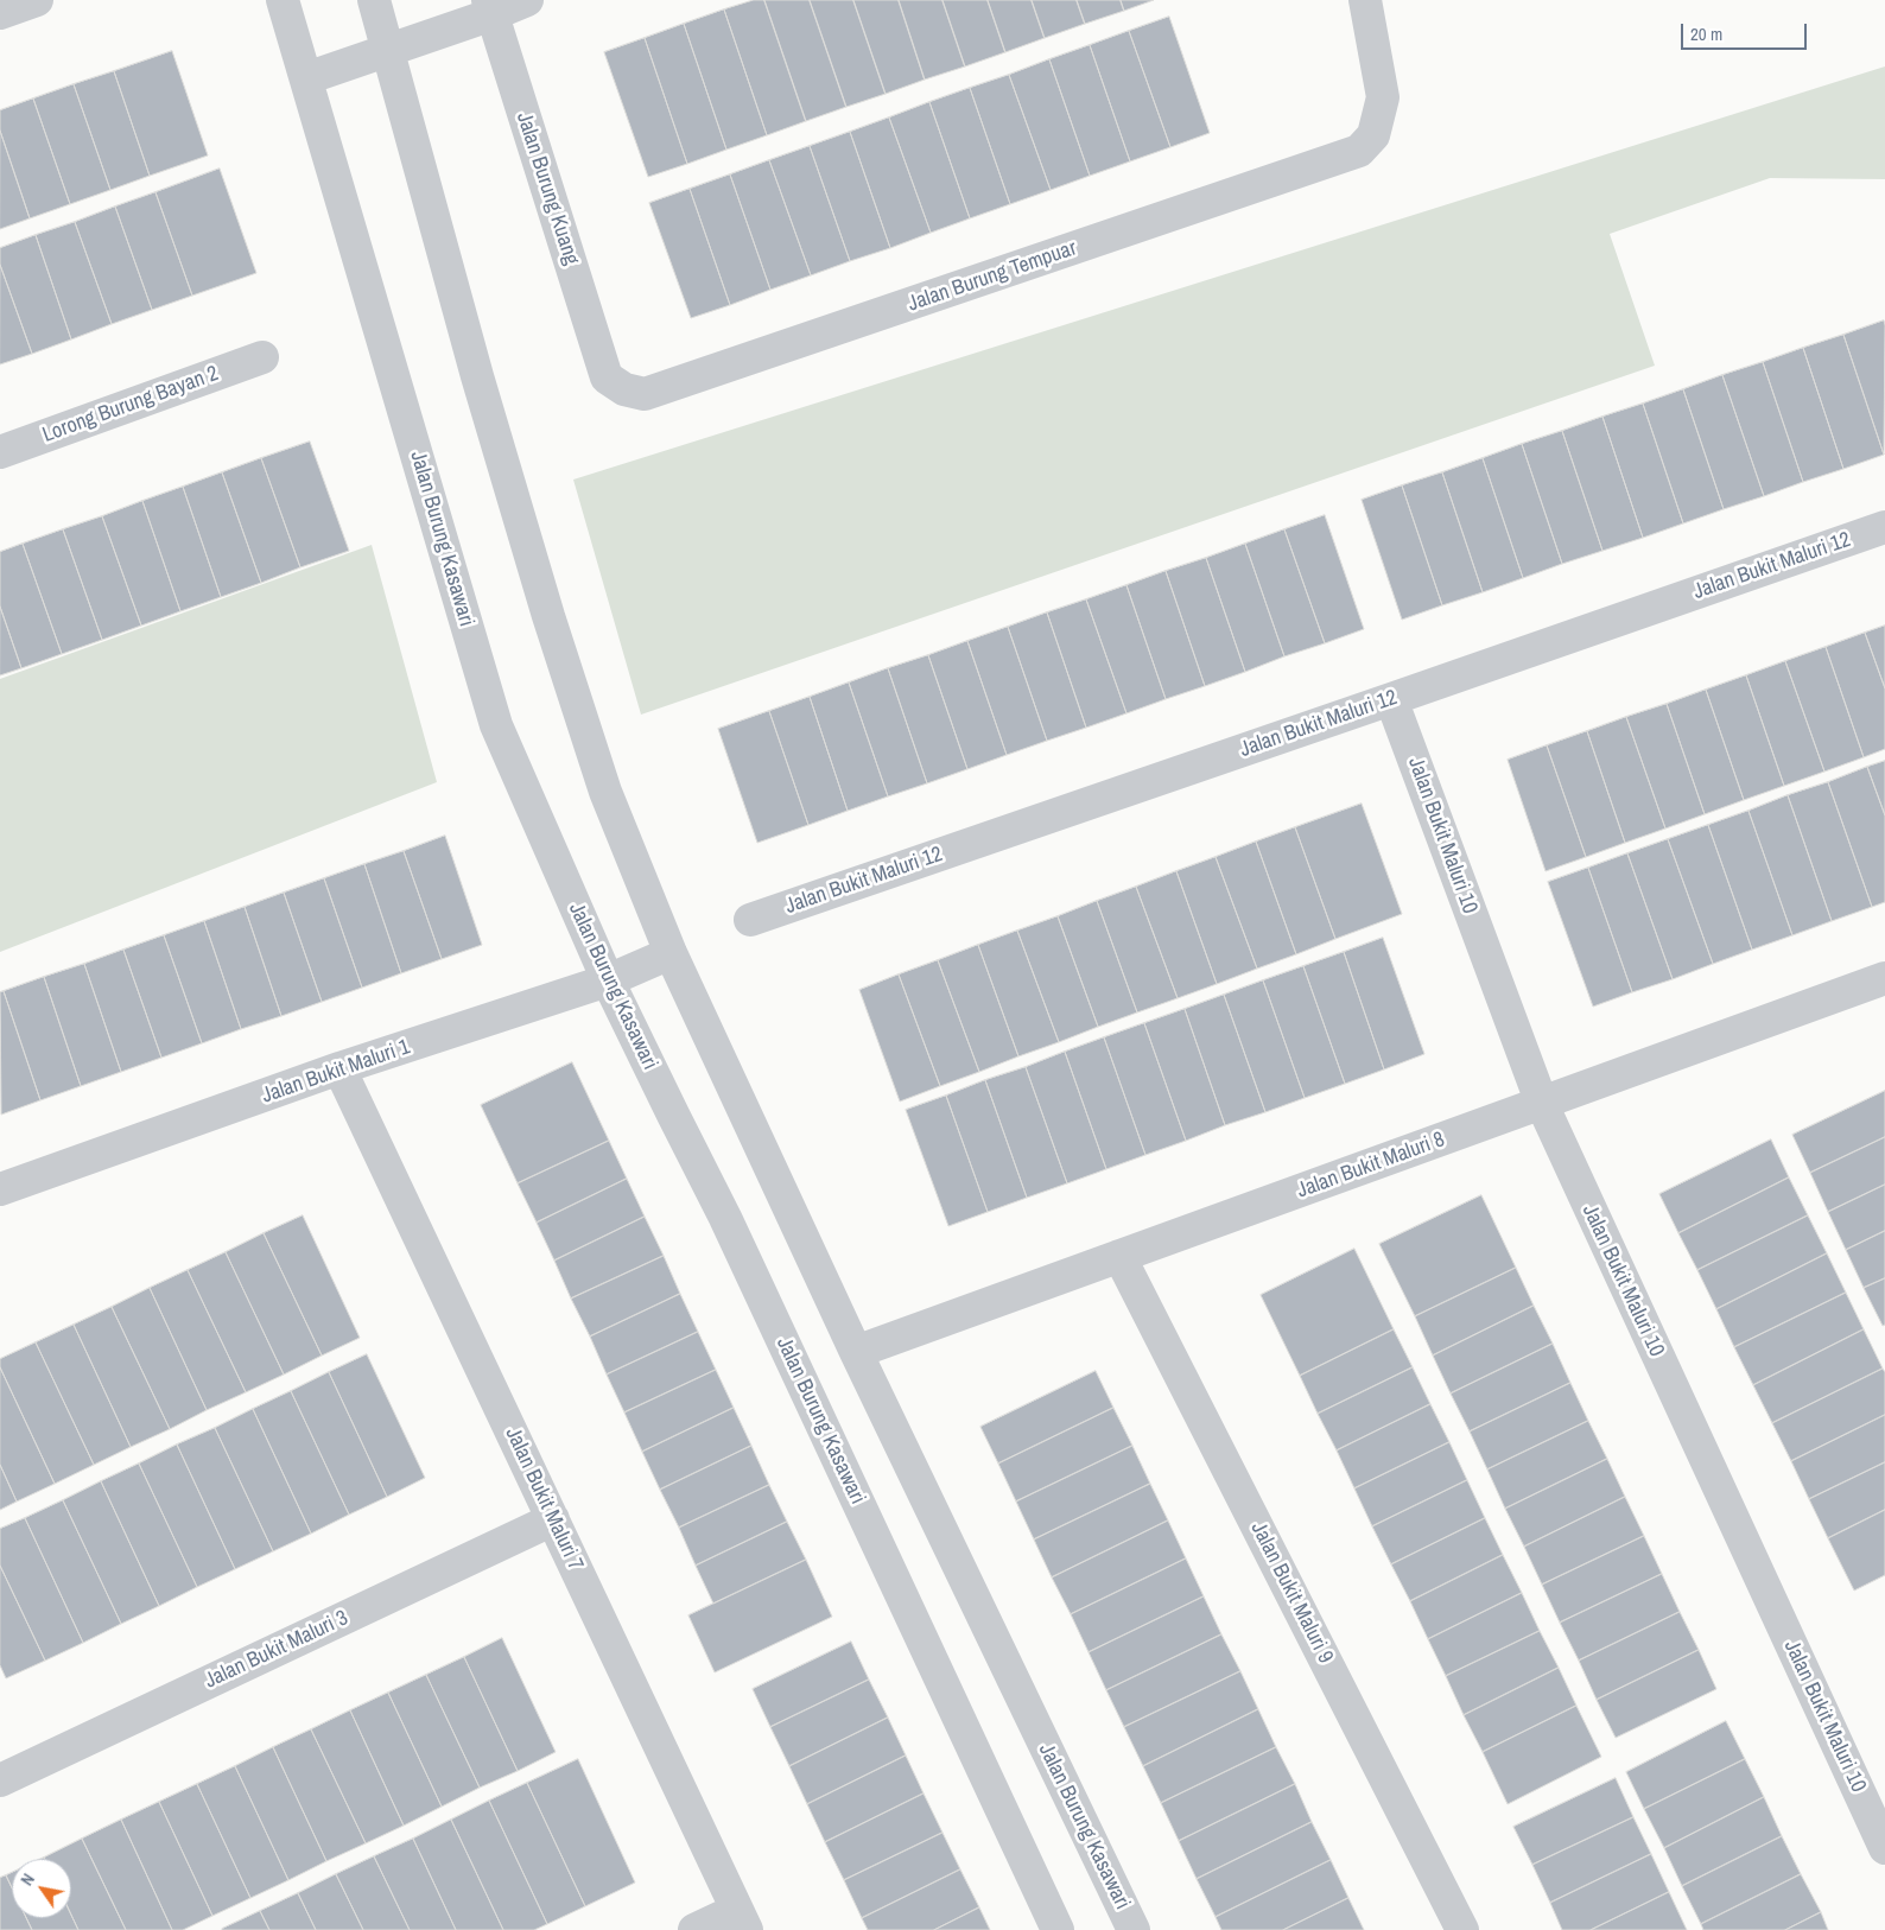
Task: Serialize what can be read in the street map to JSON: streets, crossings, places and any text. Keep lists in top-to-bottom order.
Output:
{
  "streets": {
    "street": [
      "Jalan Burung Kuang",
      "Jalan Burung Tempuar",
      "Lorong Burung Bayan 2",
      "Jalan Burung Kasawari",
      "Jalan Bukit Maluri 12",
      "Jalan Bukit Maluri 10",
      "Jalan Bukit Maluri 1",
      "Jalan Bukit Maluri 8",
      "Jalan Bukit Maluri 7",
      "Jalan Bukit Maluri 9",
      "Jalan Bukit Maluri 3"
    ]
  },
  "crossings": [
    ["Jalan Burung Kuang", "Jalan Burung Tempuar"],
    ["Jalan Burung Kasawari", "Jalan Bukit Maluri 1"],
    ["Jalan Burung Kasawari", "Jalan Bukit Maluri 8"],
    ["Jalan Bukit Maluri 12", "Jalan Bukit Maluri 10"],
    ["Jalan Bukit Maluri 10", "Jalan Bukit Maluri 8"],
    ["Jalan Bukit Maluri 1", "Jalan Bukit Maluri 7"],
    ["Jalan Bukit Maluri 8", "Jalan Bukit Maluri 9"],
    ["Jalan Bukit Maluri 7", "Jalan Bukit Maluri 3"]
  ],
  "scale_bar": "20 m",
  "north": "top left"
}
